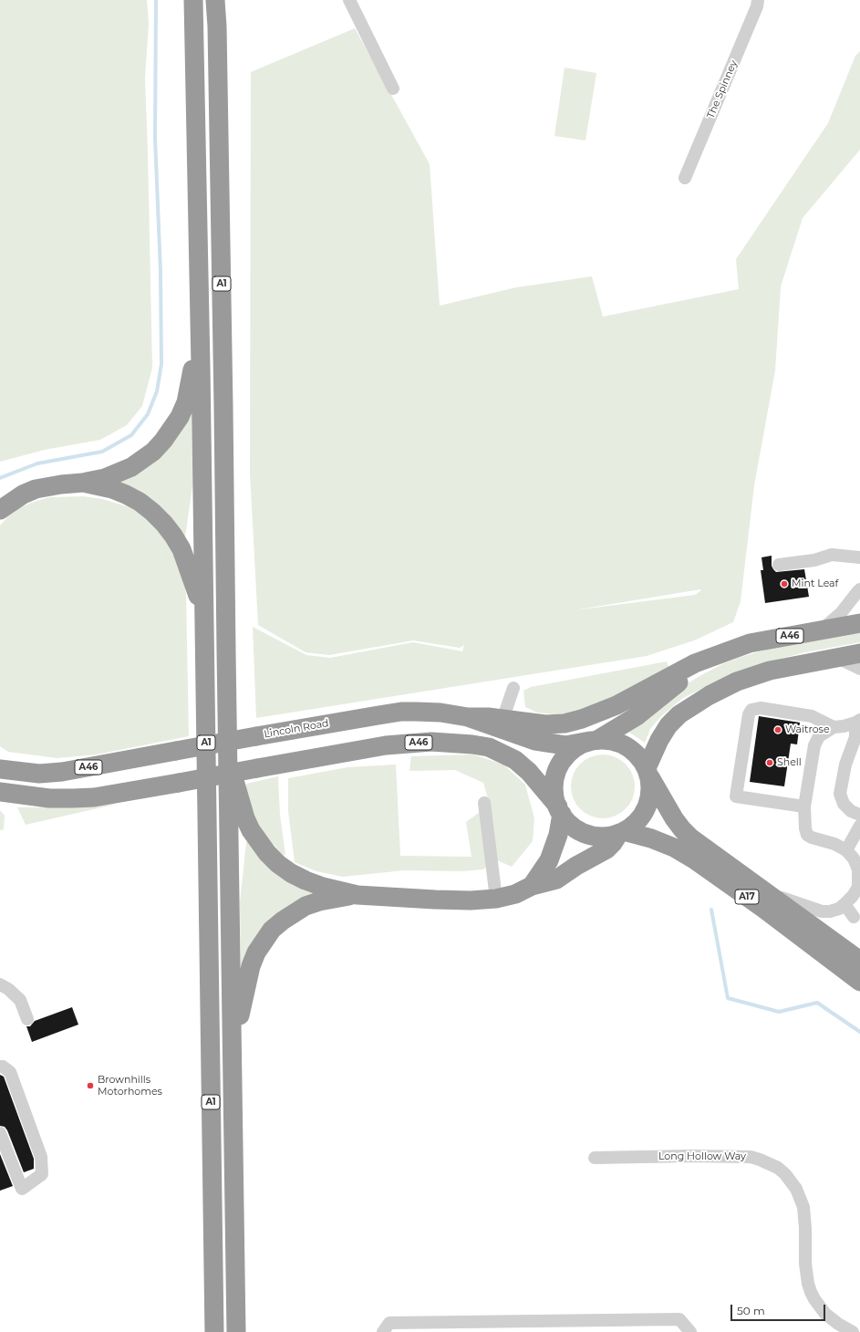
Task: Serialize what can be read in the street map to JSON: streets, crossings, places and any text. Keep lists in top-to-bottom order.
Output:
{
  "streets": {
    "highway": [
      "A1",
      "A46",
      "Lincoln Road",
      "A17"
    ],
    "street": ["The Spinney", "Long Hollow Way"]
  },
  "crossings": [
    ["A46", "Lincoln Road"],
    ["A46", "A17"],
    ["Lincoln Road", "A17"]
  ],
  "places": [
    "Mint Leaf",
    "Waitrose",
    "Shell",
    "Brownhills Motorhomes"
  ],
  "scale_bar": "50 m"
}
